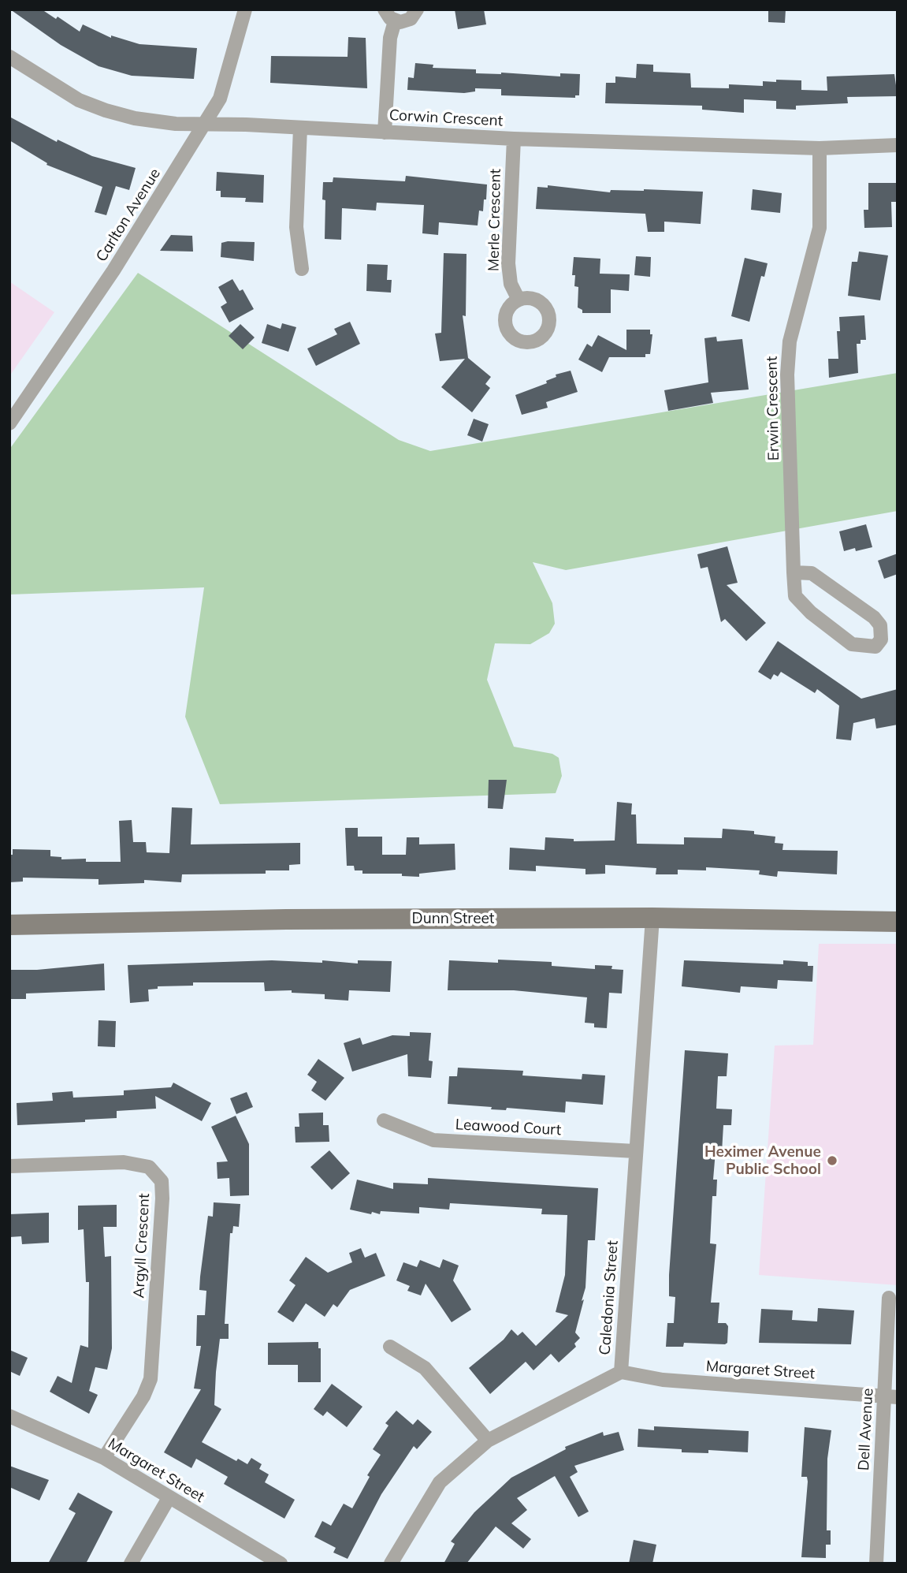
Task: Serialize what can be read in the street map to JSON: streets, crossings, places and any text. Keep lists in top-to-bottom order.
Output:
{
  "streets": {
    "street": [
      "Corwin Crescent",
      "Carlton Avenue",
      "Merle Crescent",
      "Erwin Crescent",
      "Dunn Street",
      "Leawood Court",
      "Argyll Crescent",
      "Caledonia Street",
      "Margaret Street",
      "Dell Avenue"
    ]
  },
  "crossings": [
    ["Corwin Crescent", "Carlton Avenue"],
    ["Corwin Crescent", "Merle Crescent"],
    ["Corwin Crescent", "Erwin Crescent"],
    ["Dunn Street", "Caledonia Street"],
    ["Leawood Court", "Caledonia Street"],
    ["Argyll Crescent", "Margaret Street"],
    ["Caledonia Street", "Margaret Street"],
    ["Margaret Street", "Dell Avenue"]
  ],
  "places": ["Heximer Avenue Public School"]
}
